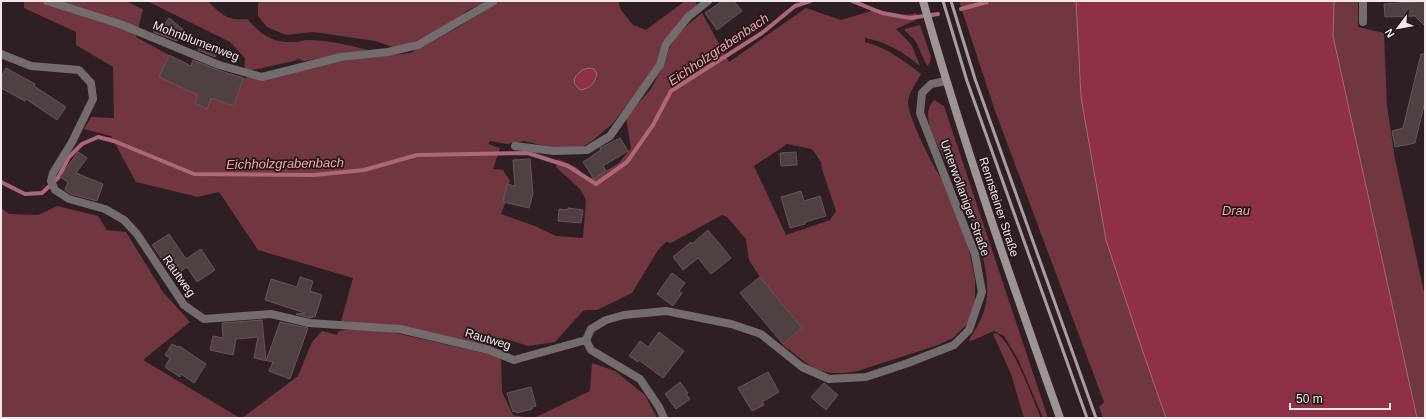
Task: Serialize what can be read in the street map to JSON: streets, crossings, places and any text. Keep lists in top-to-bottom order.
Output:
{
  "streets": {
    "main road": ["Rennsteiner Straße"],
    "street": ["Mohnblumenweg", "Unterwollaniger Straße", "Rautweg"]
  },
  "crossings": [
    ["Unterwollaniger Straße", "Rennsteiner Straße"],
    ["Unterwollaniger Straße", "Rautweg"]
  ],
  "water": ["Eichholzgrabenbach", "Drau"],
  "scale_bar": "50 m",
  "north": "bottom left"
}
